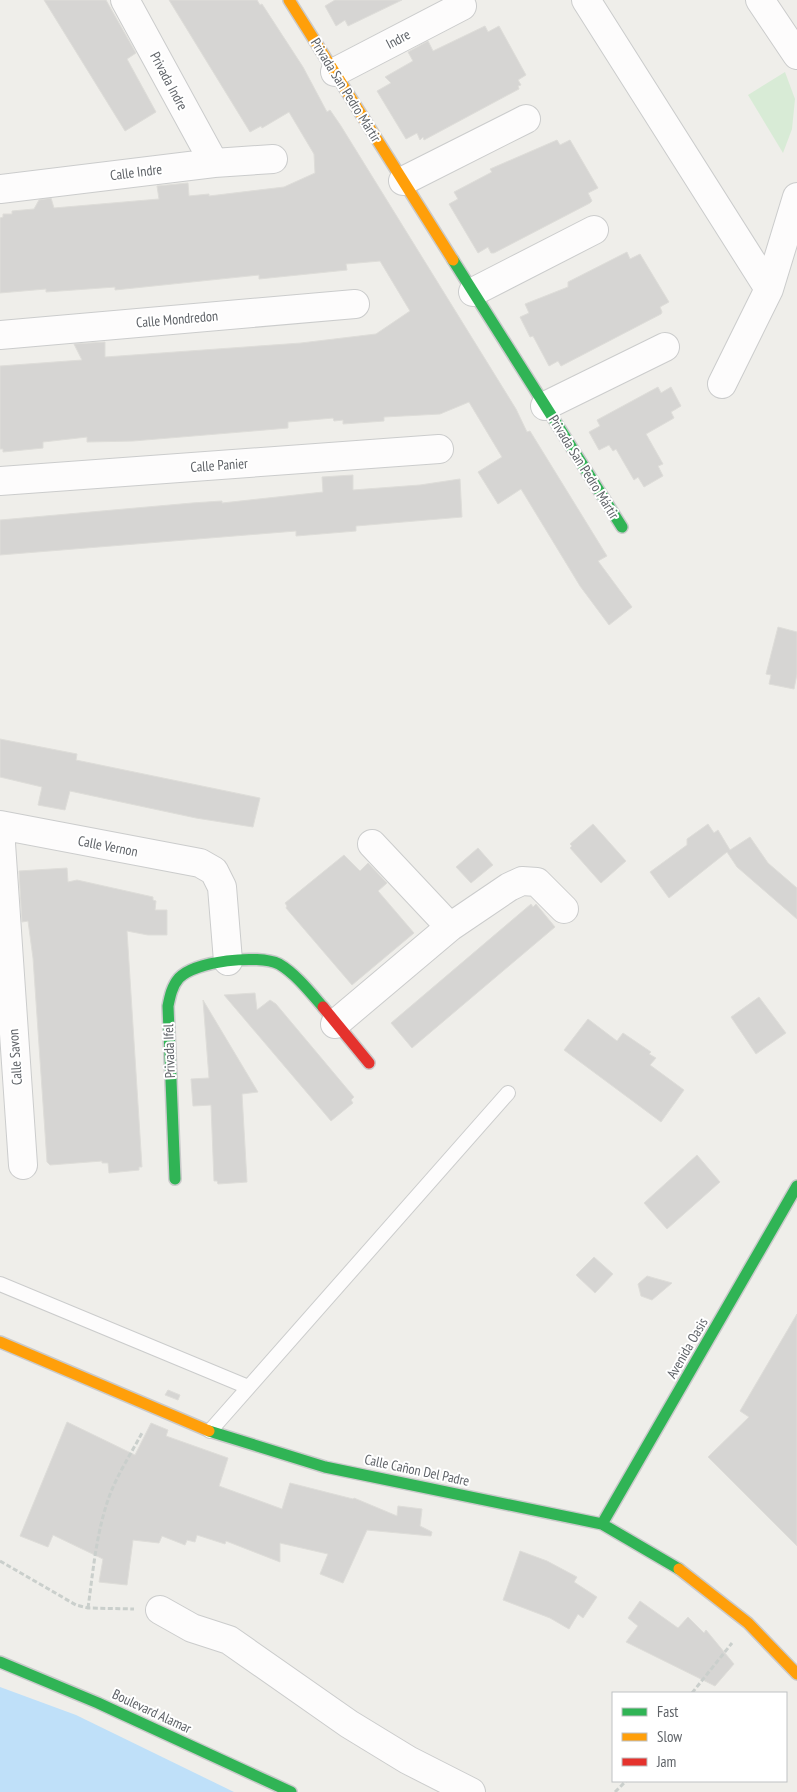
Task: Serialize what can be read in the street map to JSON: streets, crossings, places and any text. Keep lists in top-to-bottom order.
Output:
{
  "streets": {
    "main road": [
      "Privada San Pedro Mártir",
      "Privada Ifel",
      "Avenida Oasis",
      "Calle Cañon Del Padre",
      "Boulevard Alamar"
    ],
    "street": [
      "Indre",
      "Privada Indre",
      "Calle Indre",
      "Calle Mondredon",
      "Calle Panier",
      "Calle Vernon",
      "Calle Savon"
    ]
  },
  "crossings": [
    ["Indre", "Privada San Pedro Mártir"],
    ["Privada Indre", "Calle Indre"],
    ["Calle Vernon", "Privada Ifel"],
    ["Avenida Oasis", "Calle Cañon Del Padre"]
  ],
  "legend": ["Fast", "Slow", "Jam"]
}
